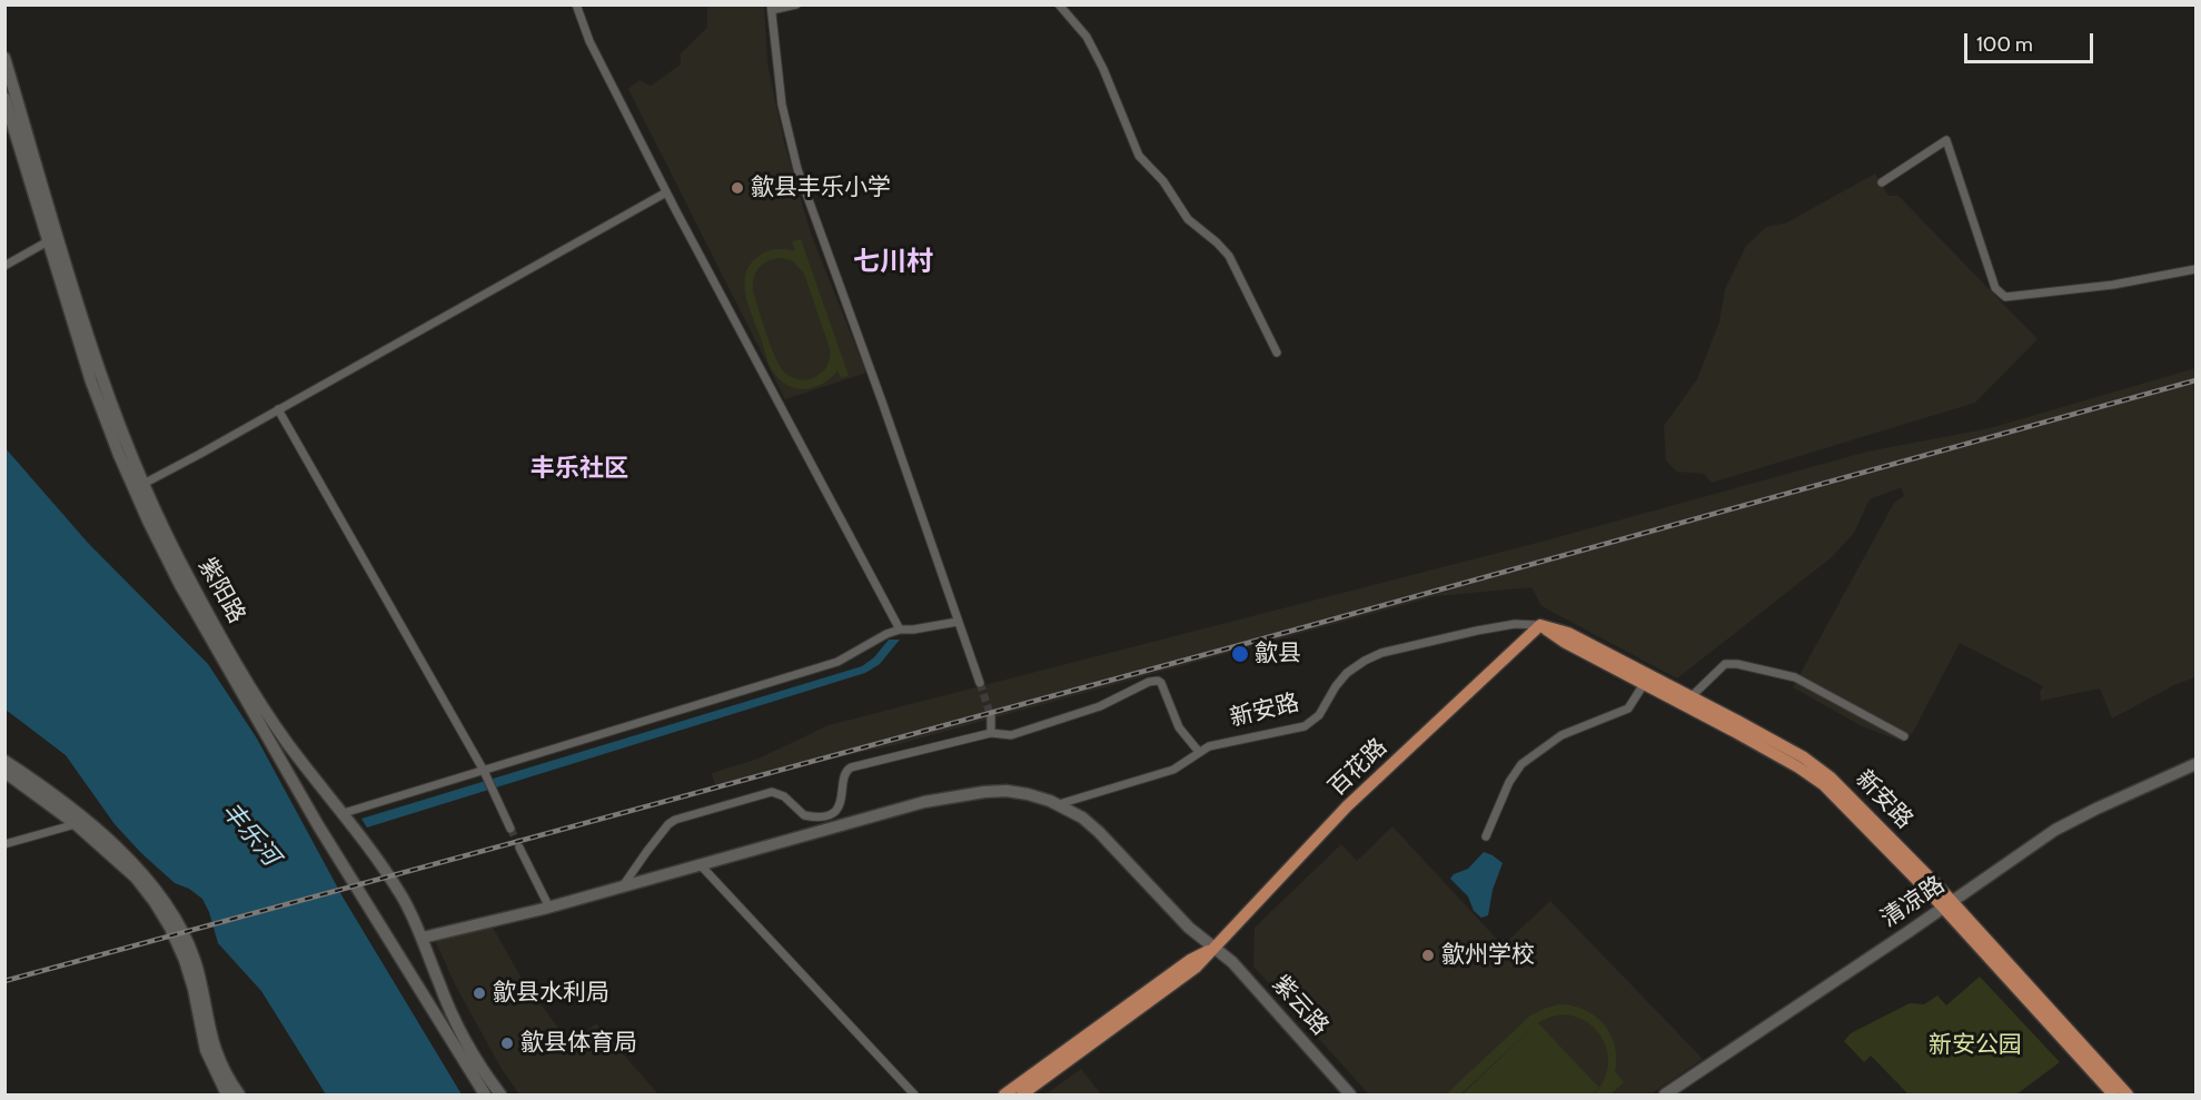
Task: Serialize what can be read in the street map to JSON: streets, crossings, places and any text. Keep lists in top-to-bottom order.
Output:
{
  "streets": {
    "main road": ["新安路", "百花路"],
    "street": ["紫阳路", "清凉路", "紫云路"]
  },
  "crossings": [
    ["紫阳路", "紫云路"],
    ["新安路", "百花路"],
    ["新安路", "清凉路"],
    ["新安路", "紫云路"],
    ["百花路", "紫云路"]
  ],
  "districts": ["七川村", "丰乐社区"],
  "water": ["丰乐河"],
  "parks": ["新安公园"],
  "places": [
    "歙县丰乐小学",
    "歙县",
    "歙州学校",
    "歙县水利局",
    "歙县体育局"
  ],
  "scale_bar": "100 m"
}
